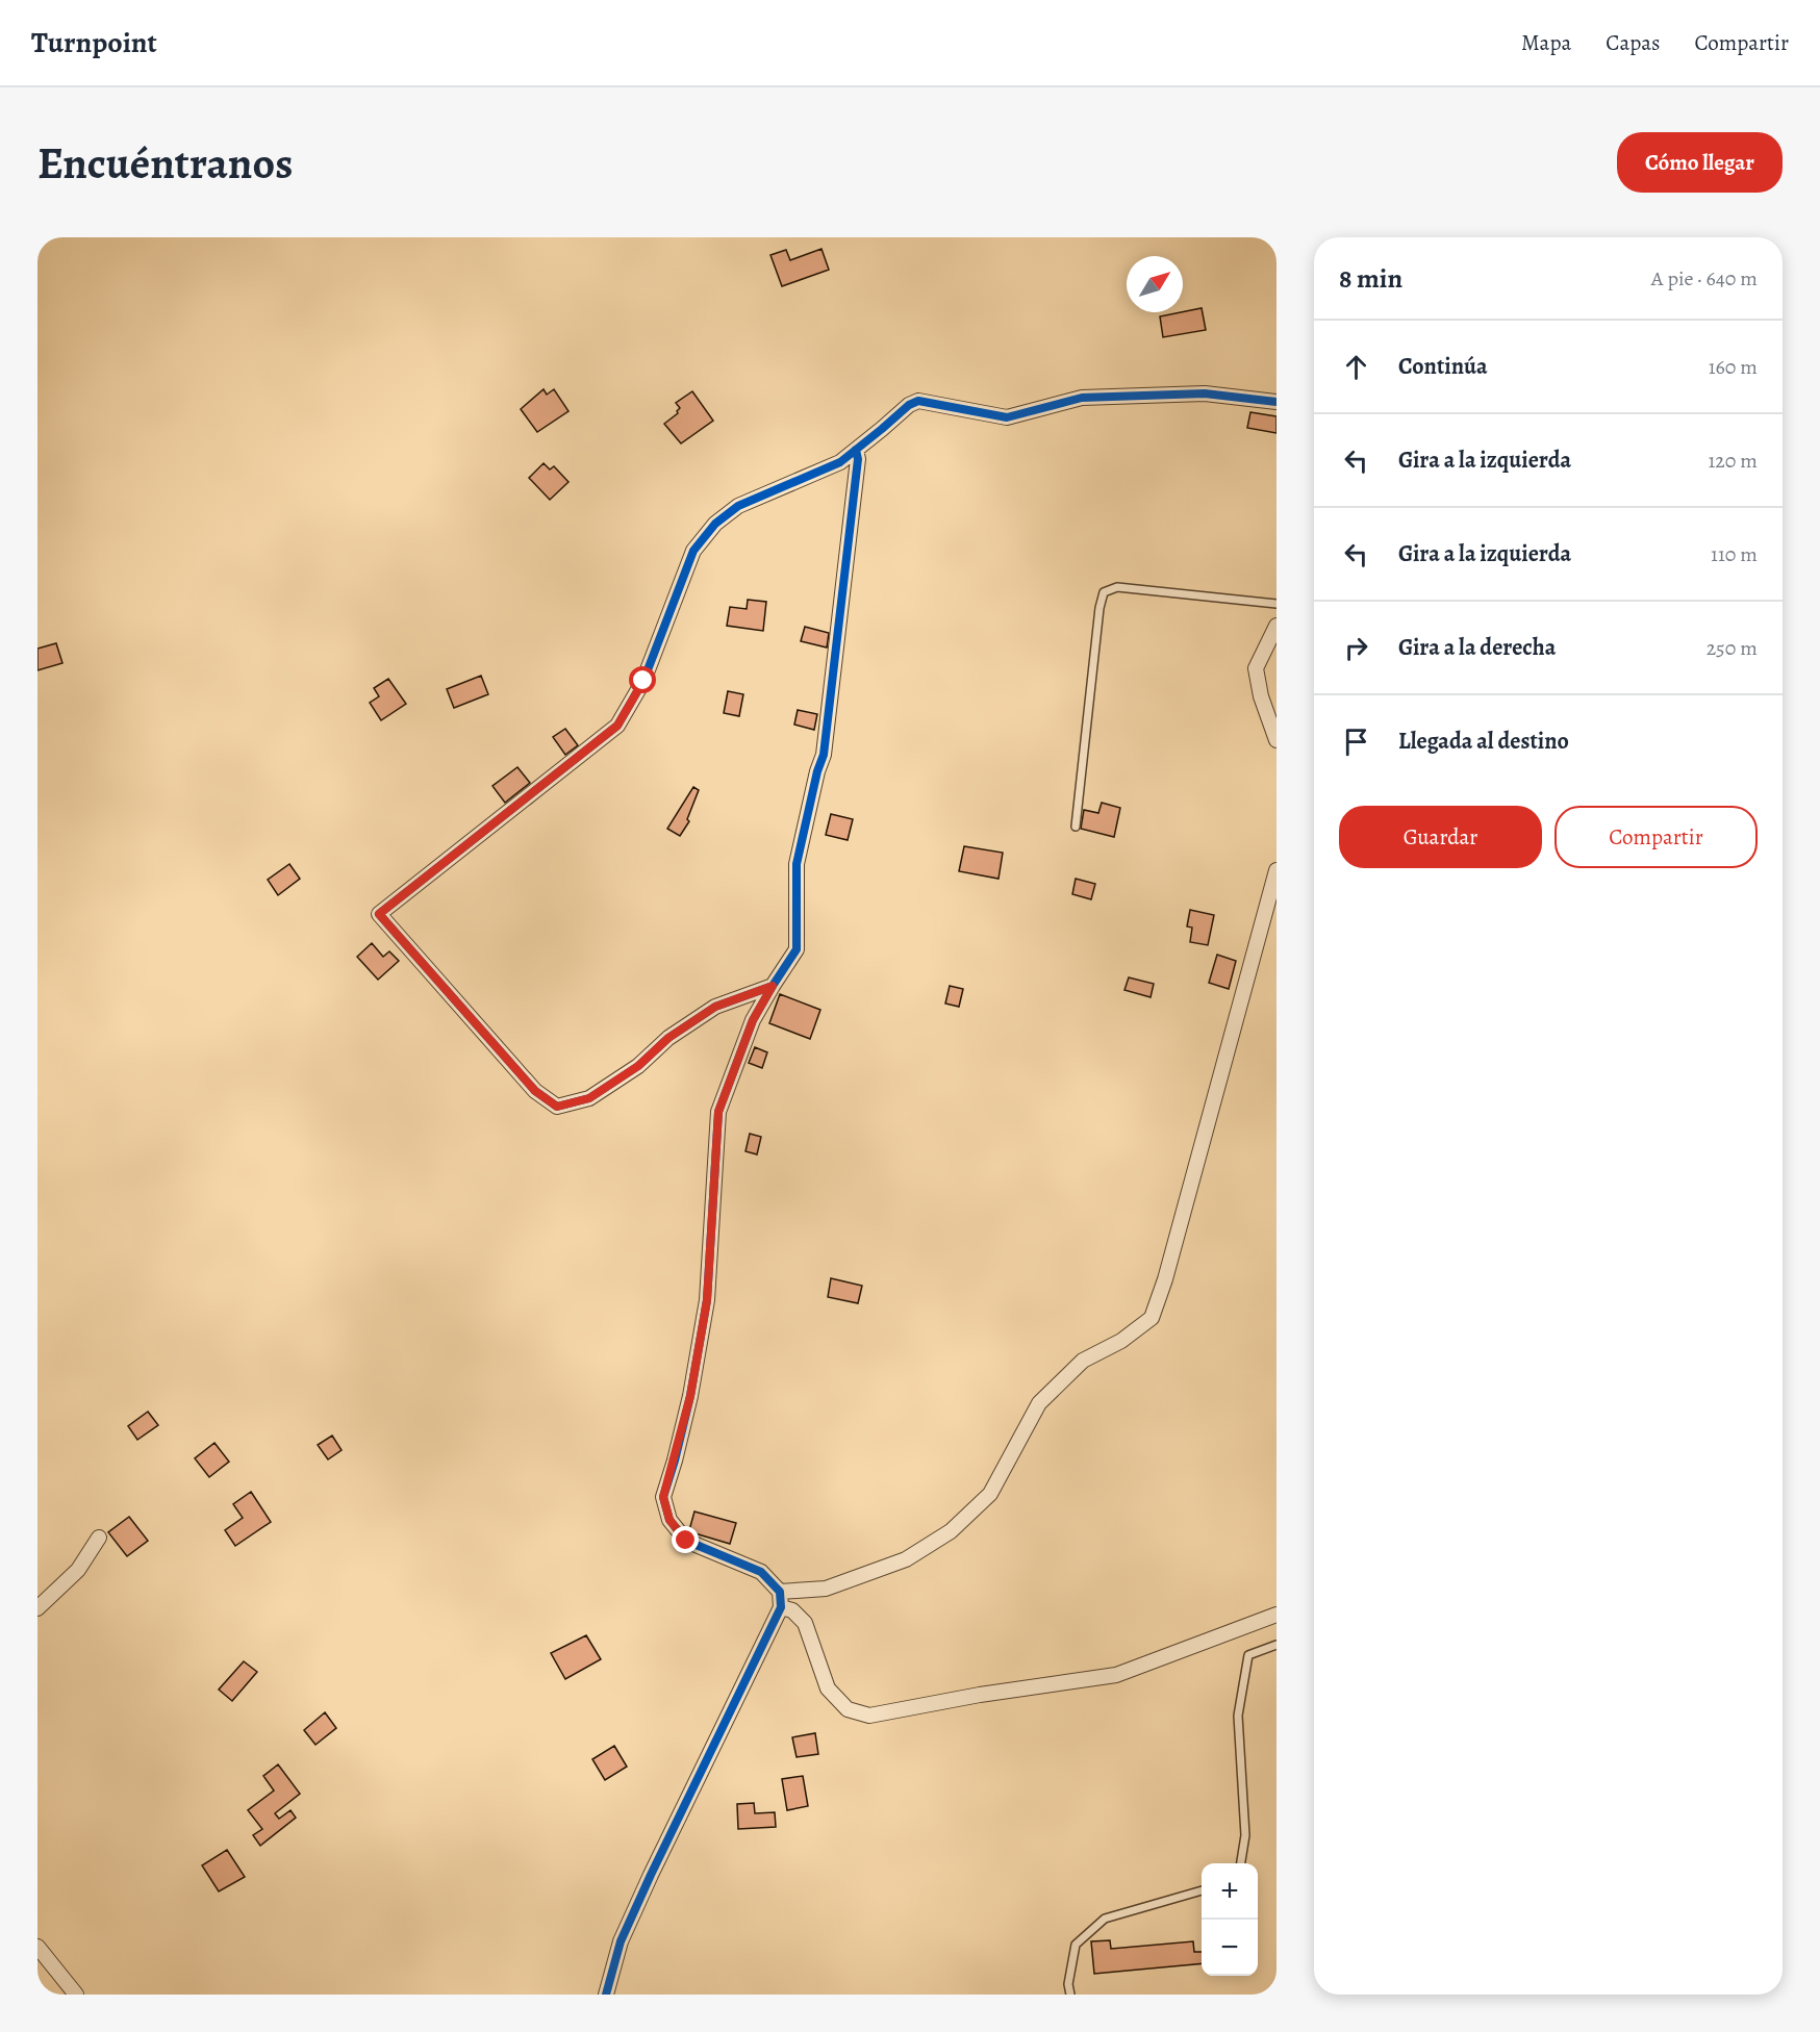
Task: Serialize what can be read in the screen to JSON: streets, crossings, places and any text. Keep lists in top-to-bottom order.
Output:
{
  "north": "top right",
  "page": {
    "header": "Turnpoint",
    "nav": ["Mapa", "Capas", "Compartir"],
    "buttons": [
      "Cómo llegar",
      ["Guardar", "Compartir"]
    ],
    "title": "Encuéntranos",
    "heading": ["8 min", "A pie · 640 m"],
    "list": [
      ["Continúa", "160 m"],
      ["Gira a la izquierda", "120 m"],
      ["Gira a la izquierda", "110 m"],
      ["Gira a la derecha", "250 m"],
      "Llegada al destino"
    ],
    "map_buttons": ["+", "−"]
  }
}
